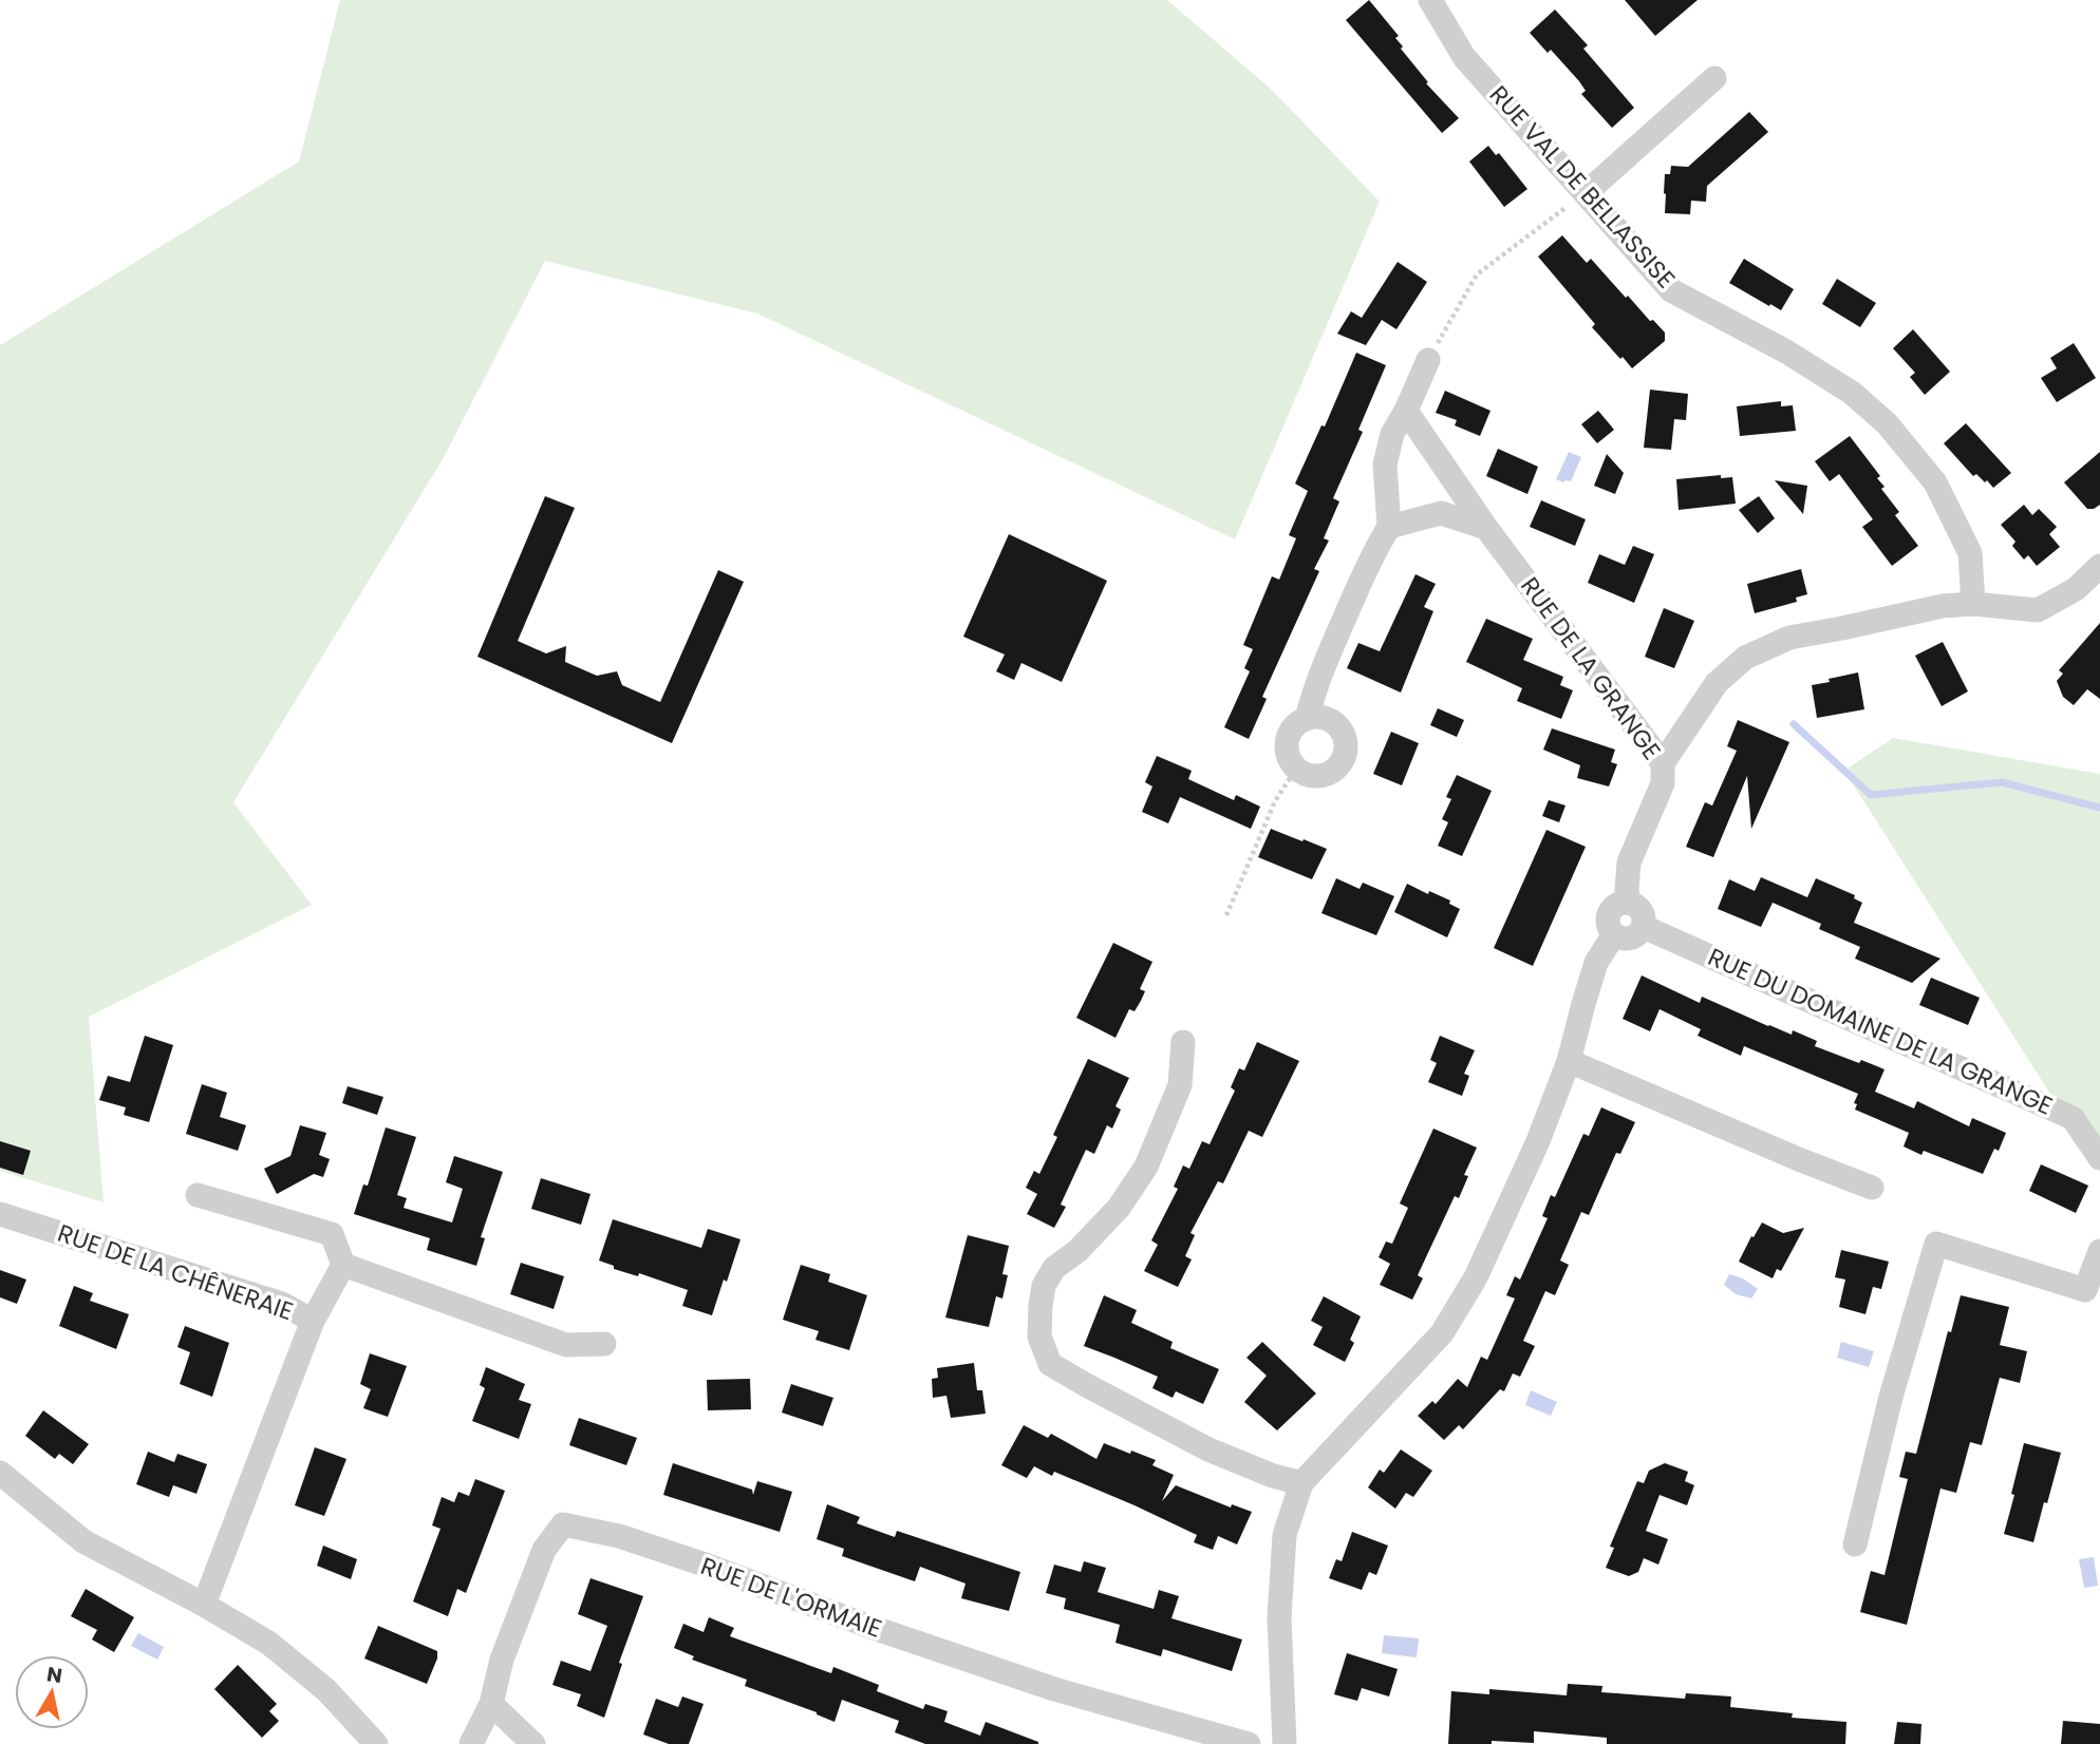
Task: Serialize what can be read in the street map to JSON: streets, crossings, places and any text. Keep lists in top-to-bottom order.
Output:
{
  "streets": {
    "street": [
      "RUE VAL DE BELLASSISE",
      "RUE DE LA GRANGE",
      "RUE DU DOMAINE DE LA GRANGE",
      "RUE DE LA CHÊNERAIE",
      "RUE DE L'ORMAIE"
    ]
  },
  "crossings": [
    ["RUE DE LA GRANGE", "RUE DU DOMAINE DE LA GRANGE"]
  ],
  "north": "top"
}
